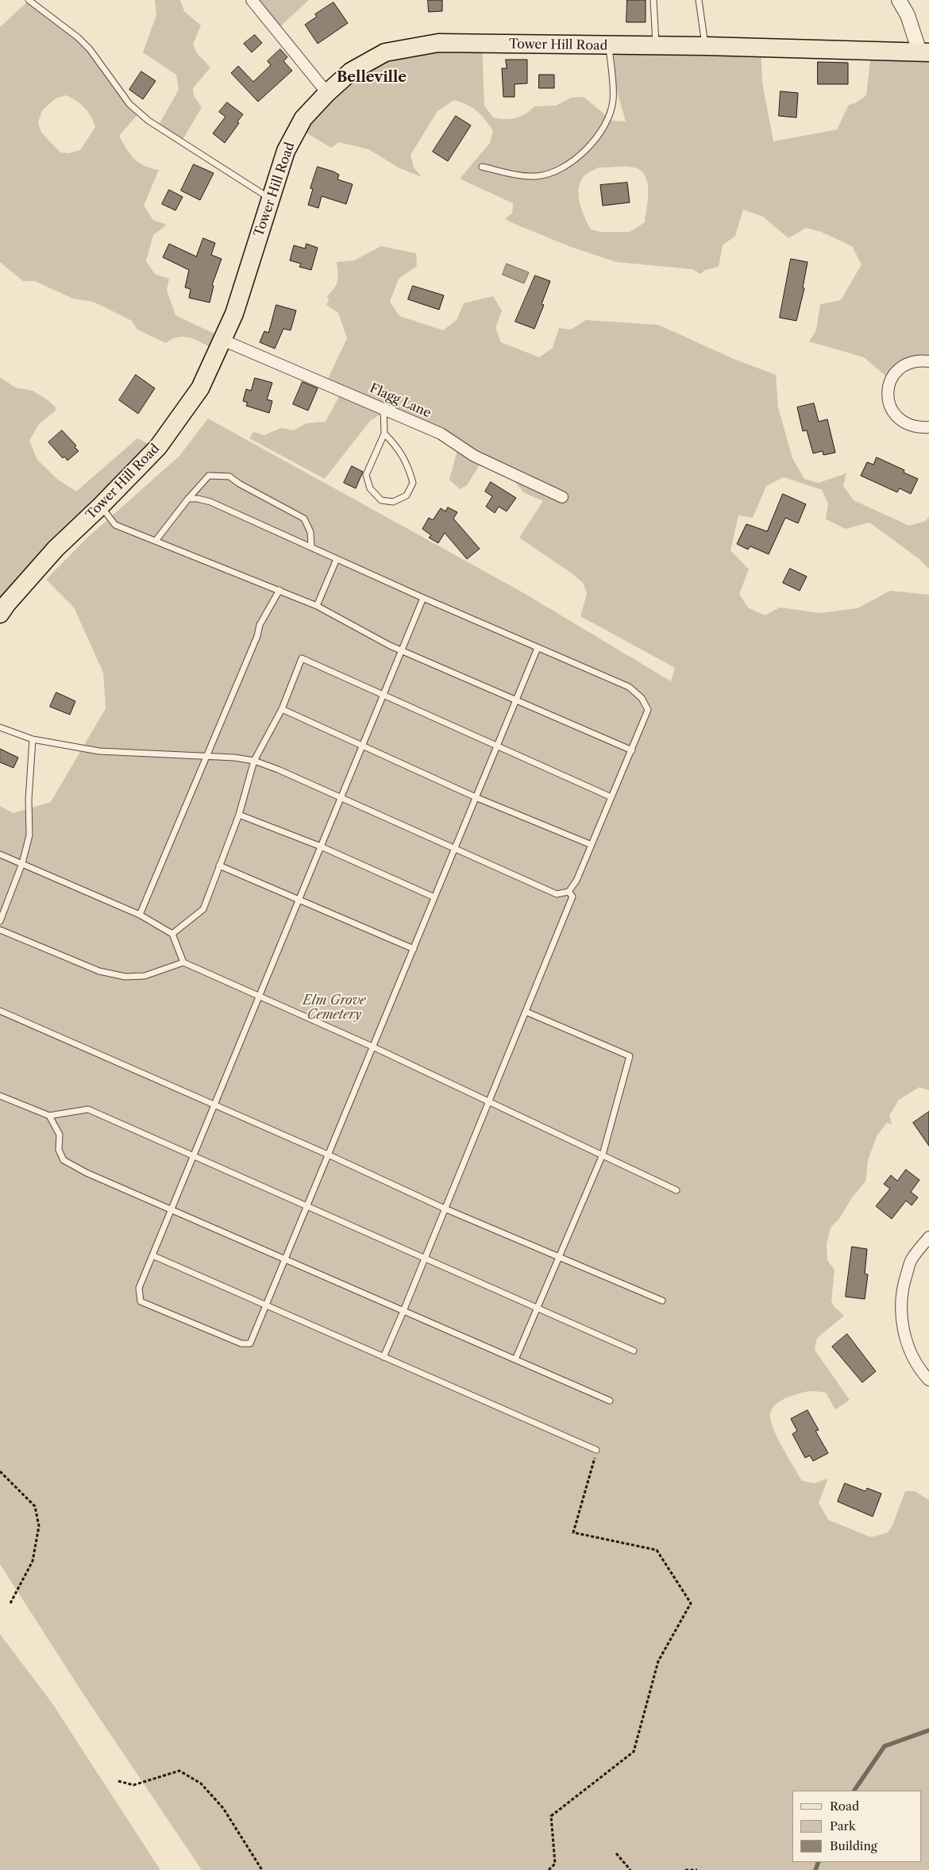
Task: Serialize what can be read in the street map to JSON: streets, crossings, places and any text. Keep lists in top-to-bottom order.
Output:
{
  "streets": {
    "main road": ["Tower Hill Road"],
    "street": ["Flagg Lane"]
  },
  "crossings": [
    ["Tower Hill Road", "Flagg Lane"]
  ],
  "districts": ["Belleville"],
  "parks": ["Elm Grove Cemetery"],
  "legend": ["Road", "Park", "Building"]
}
